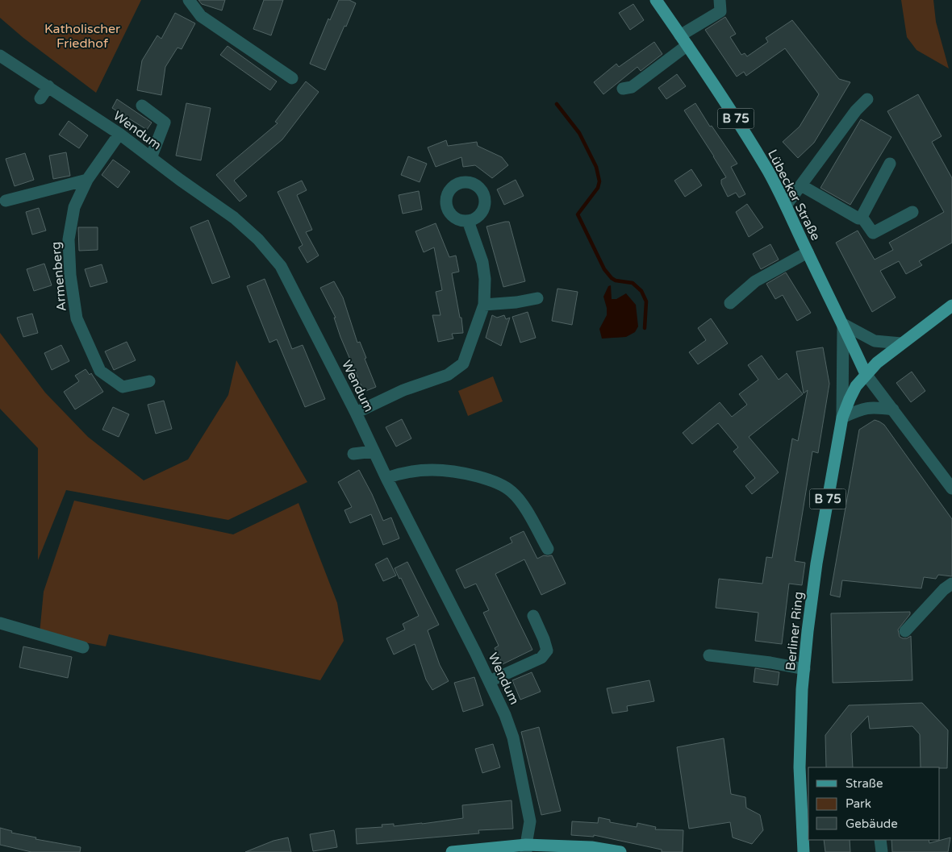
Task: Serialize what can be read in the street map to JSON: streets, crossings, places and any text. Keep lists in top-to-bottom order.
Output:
{
  "streets": {
    "main road": ["B 75", "Lübecker Straße", "Berliner Ring"],
    "street": ["Wendum", "Armenberg"]
  },
  "crossings": [
    ["Wendum", "Armenberg"],
    ["Lübecker Straße", "Berliner Ring"]
  ],
  "parks": ["Katholischer Friedhof"],
  "legend": ["Straße", "Park", "Gebäude"]
}
